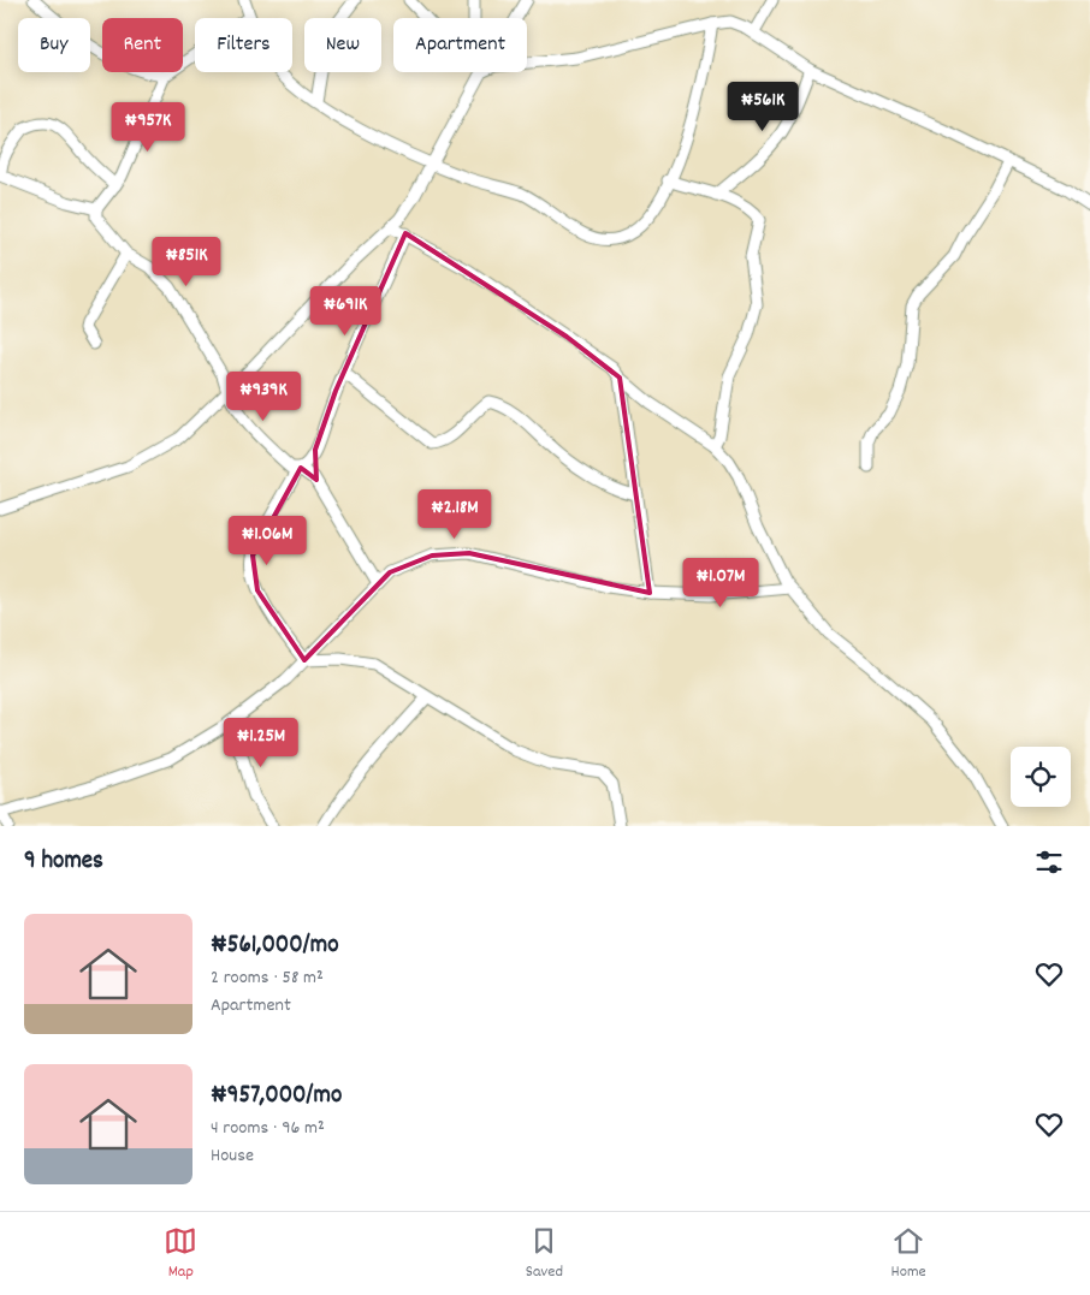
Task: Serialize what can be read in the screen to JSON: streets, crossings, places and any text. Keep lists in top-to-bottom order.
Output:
{
  "page": {
    "chip": [
      "Buy",
      "Rent",
      "Filters",
      "New",
      "Apartment"
    ],
    "price": [
      "₦561K",
      "₦957K",
      "₦851K",
      "₦691K",
      "₦939K",
      "₦2.18M",
      "₦1.06M",
      "₦1.07M",
      "₦1.25M"
    ],
    "heading": "9 homes",
    "list": [
      {
        "name": "₦561,000/mo",
        "note": "2 rooms · 58 m² · Apartment"
      },
      {
        "name": "₦957,000/mo",
        "note": "4 rooms · 96 m² · House"
      }
    ],
    "tabs": ["Map", "Saved", "Home"]
  }
}
